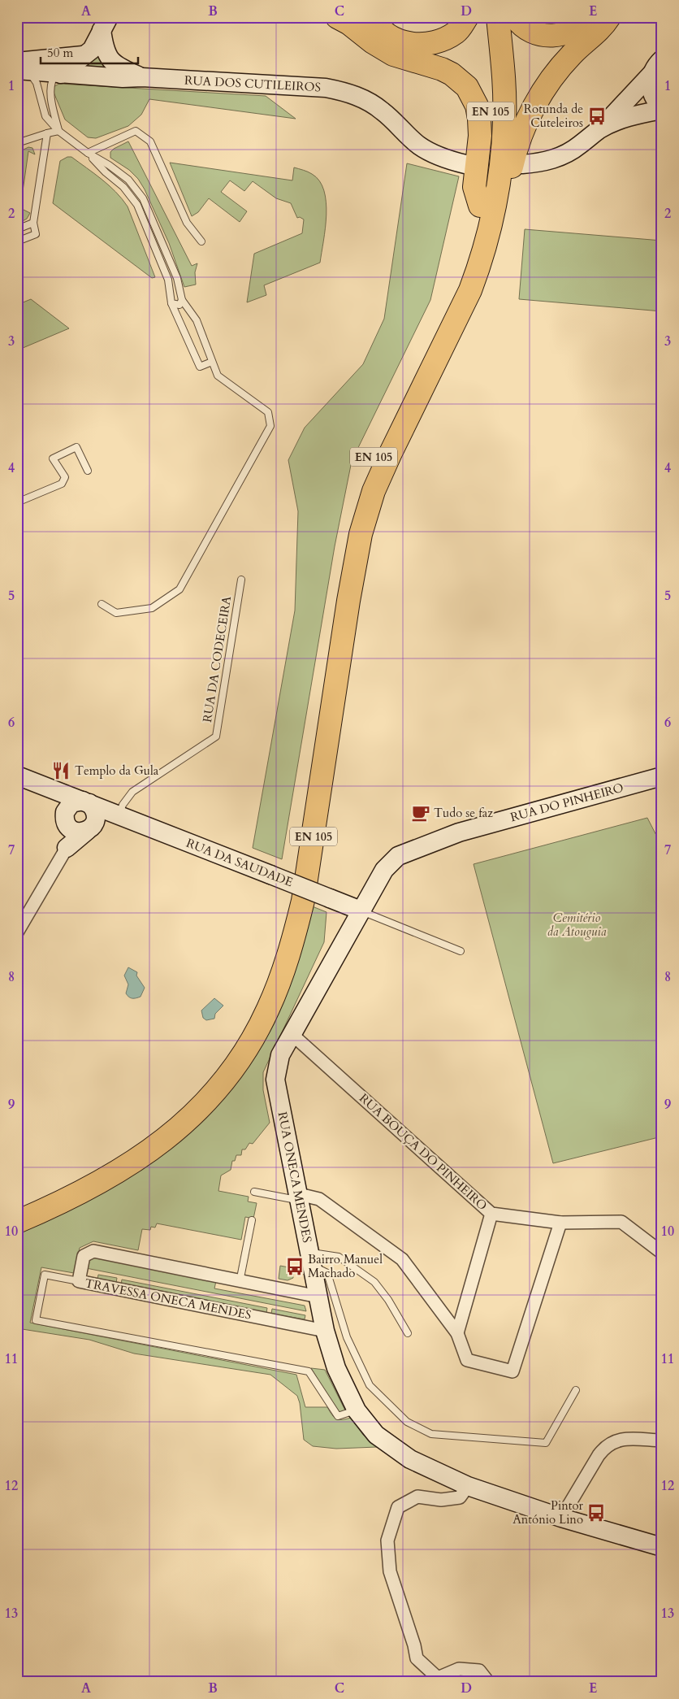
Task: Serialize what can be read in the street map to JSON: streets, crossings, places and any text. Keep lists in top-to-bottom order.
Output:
{
  "streets": {
    "highway": ["EN 105"],
    "street": [
      "RUA DOS CUTILEIROS",
      "RUA DO PINHEIRO",
      "RUA DA SAUDADE",
      "RUA BOUÇA DO PINHEIRO",
      "RUA ONECA MENDES",
      "TRAVESSA ONECA MENDES"
    ],
    "lane": ["RUA DA CODECEIRA"]
  },
  "crossings": [
    ["RUA DA CODECEIRA", "RUA DA SAUDADE"],
    ["RUA DO PINHEIRO", "RUA DA SAUDADE"],
    ["RUA DO PINHEIRO", "RUA ONECA MENDES"],
    ["RUA DA SAUDADE", "RUA ONECA MENDES"],
    ["RUA BOUÇA DO PINHEIRO", "RUA ONECA MENDES"],
    ["RUA ONECA MENDES", "TRAVESSA ONECA MENDES"]
  ],
  "parks": ["Cemitério da Atouguia"],
  "places": {
    "bus stop": ["Rotunda de Cuteleiros", "Bairro Manuel Machado", "Pintor António Lino"],
    "restaurant": ["Templo da Gula"],
    "cafe": ["Tudo se faz"]
  },
  "scale_bar": "50 m",
  "grid": {
    "columns": [
      "A",
      "B",
      "C",
      "D",
      "E"
    ],
    "rows": [
      "1",
      "2",
      "3",
      "4",
      "5",
      "6",
      "7",
      "8",
      "9",
      "10",
      "11",
      "12",
      "13"
    ]
  }
}
